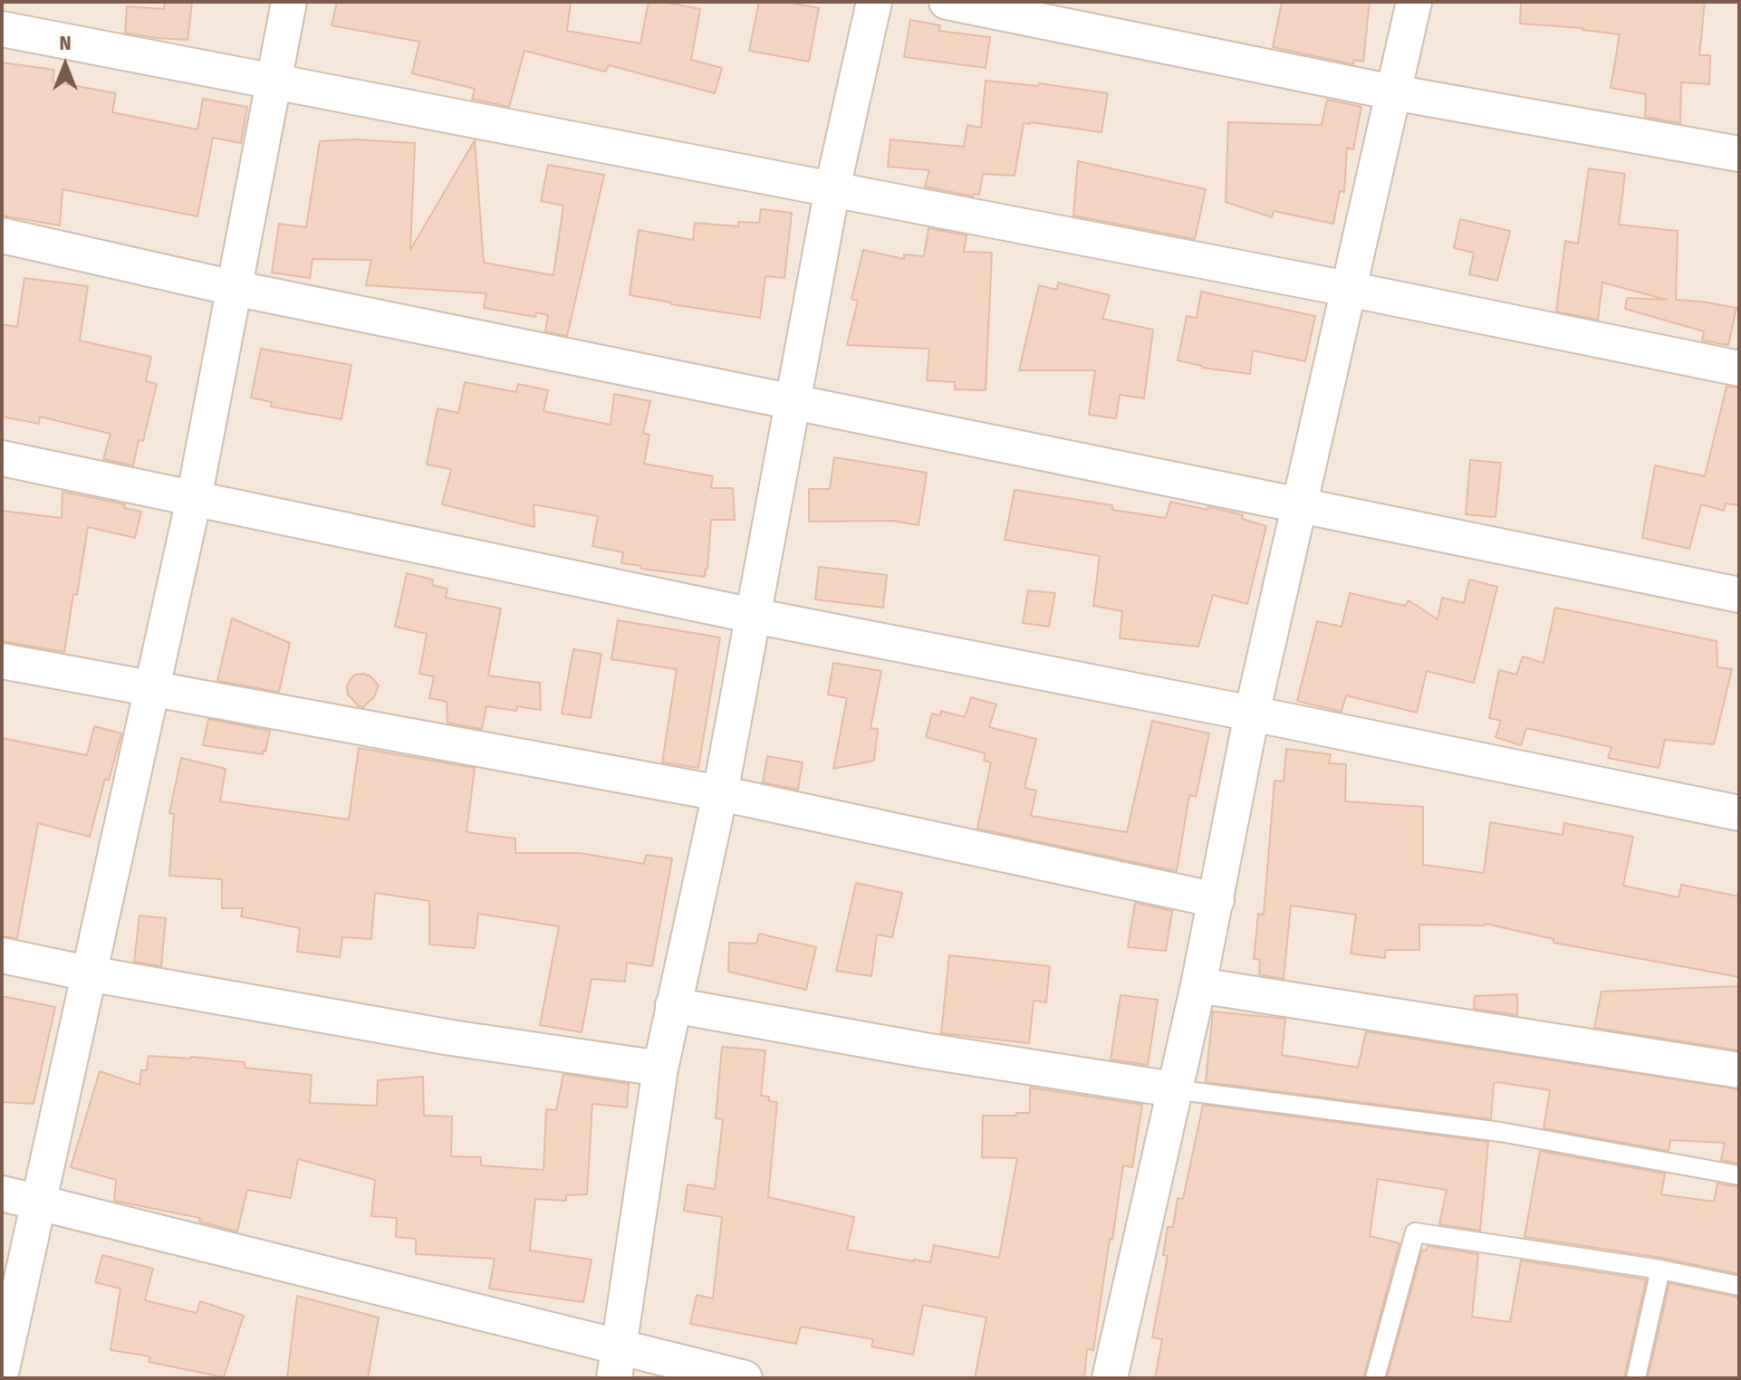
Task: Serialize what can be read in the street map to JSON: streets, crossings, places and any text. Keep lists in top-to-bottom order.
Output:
{
  "north": "top"
}
